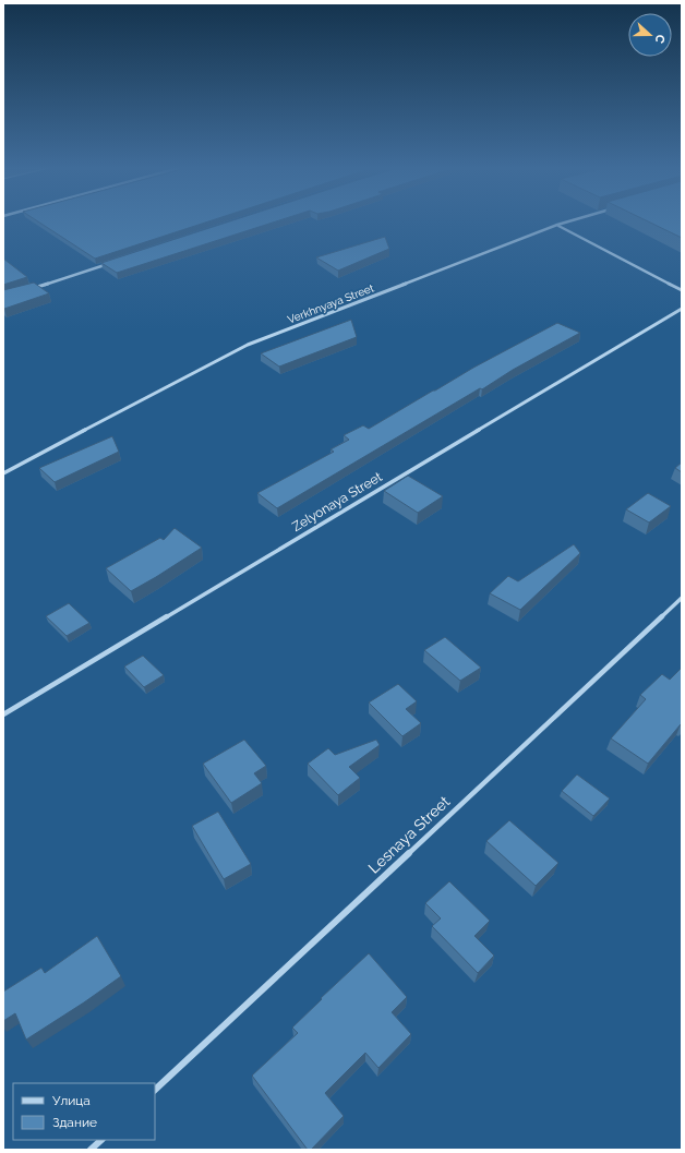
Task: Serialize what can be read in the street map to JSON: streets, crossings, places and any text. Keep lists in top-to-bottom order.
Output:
{
  "streets": {
    "street": ["Verkhnyaya Street", "Zelyonaya Street", "Lesnaya Street"]
  },
  "legend": ["Улица", "Здание"],
  "north": "right"
}
